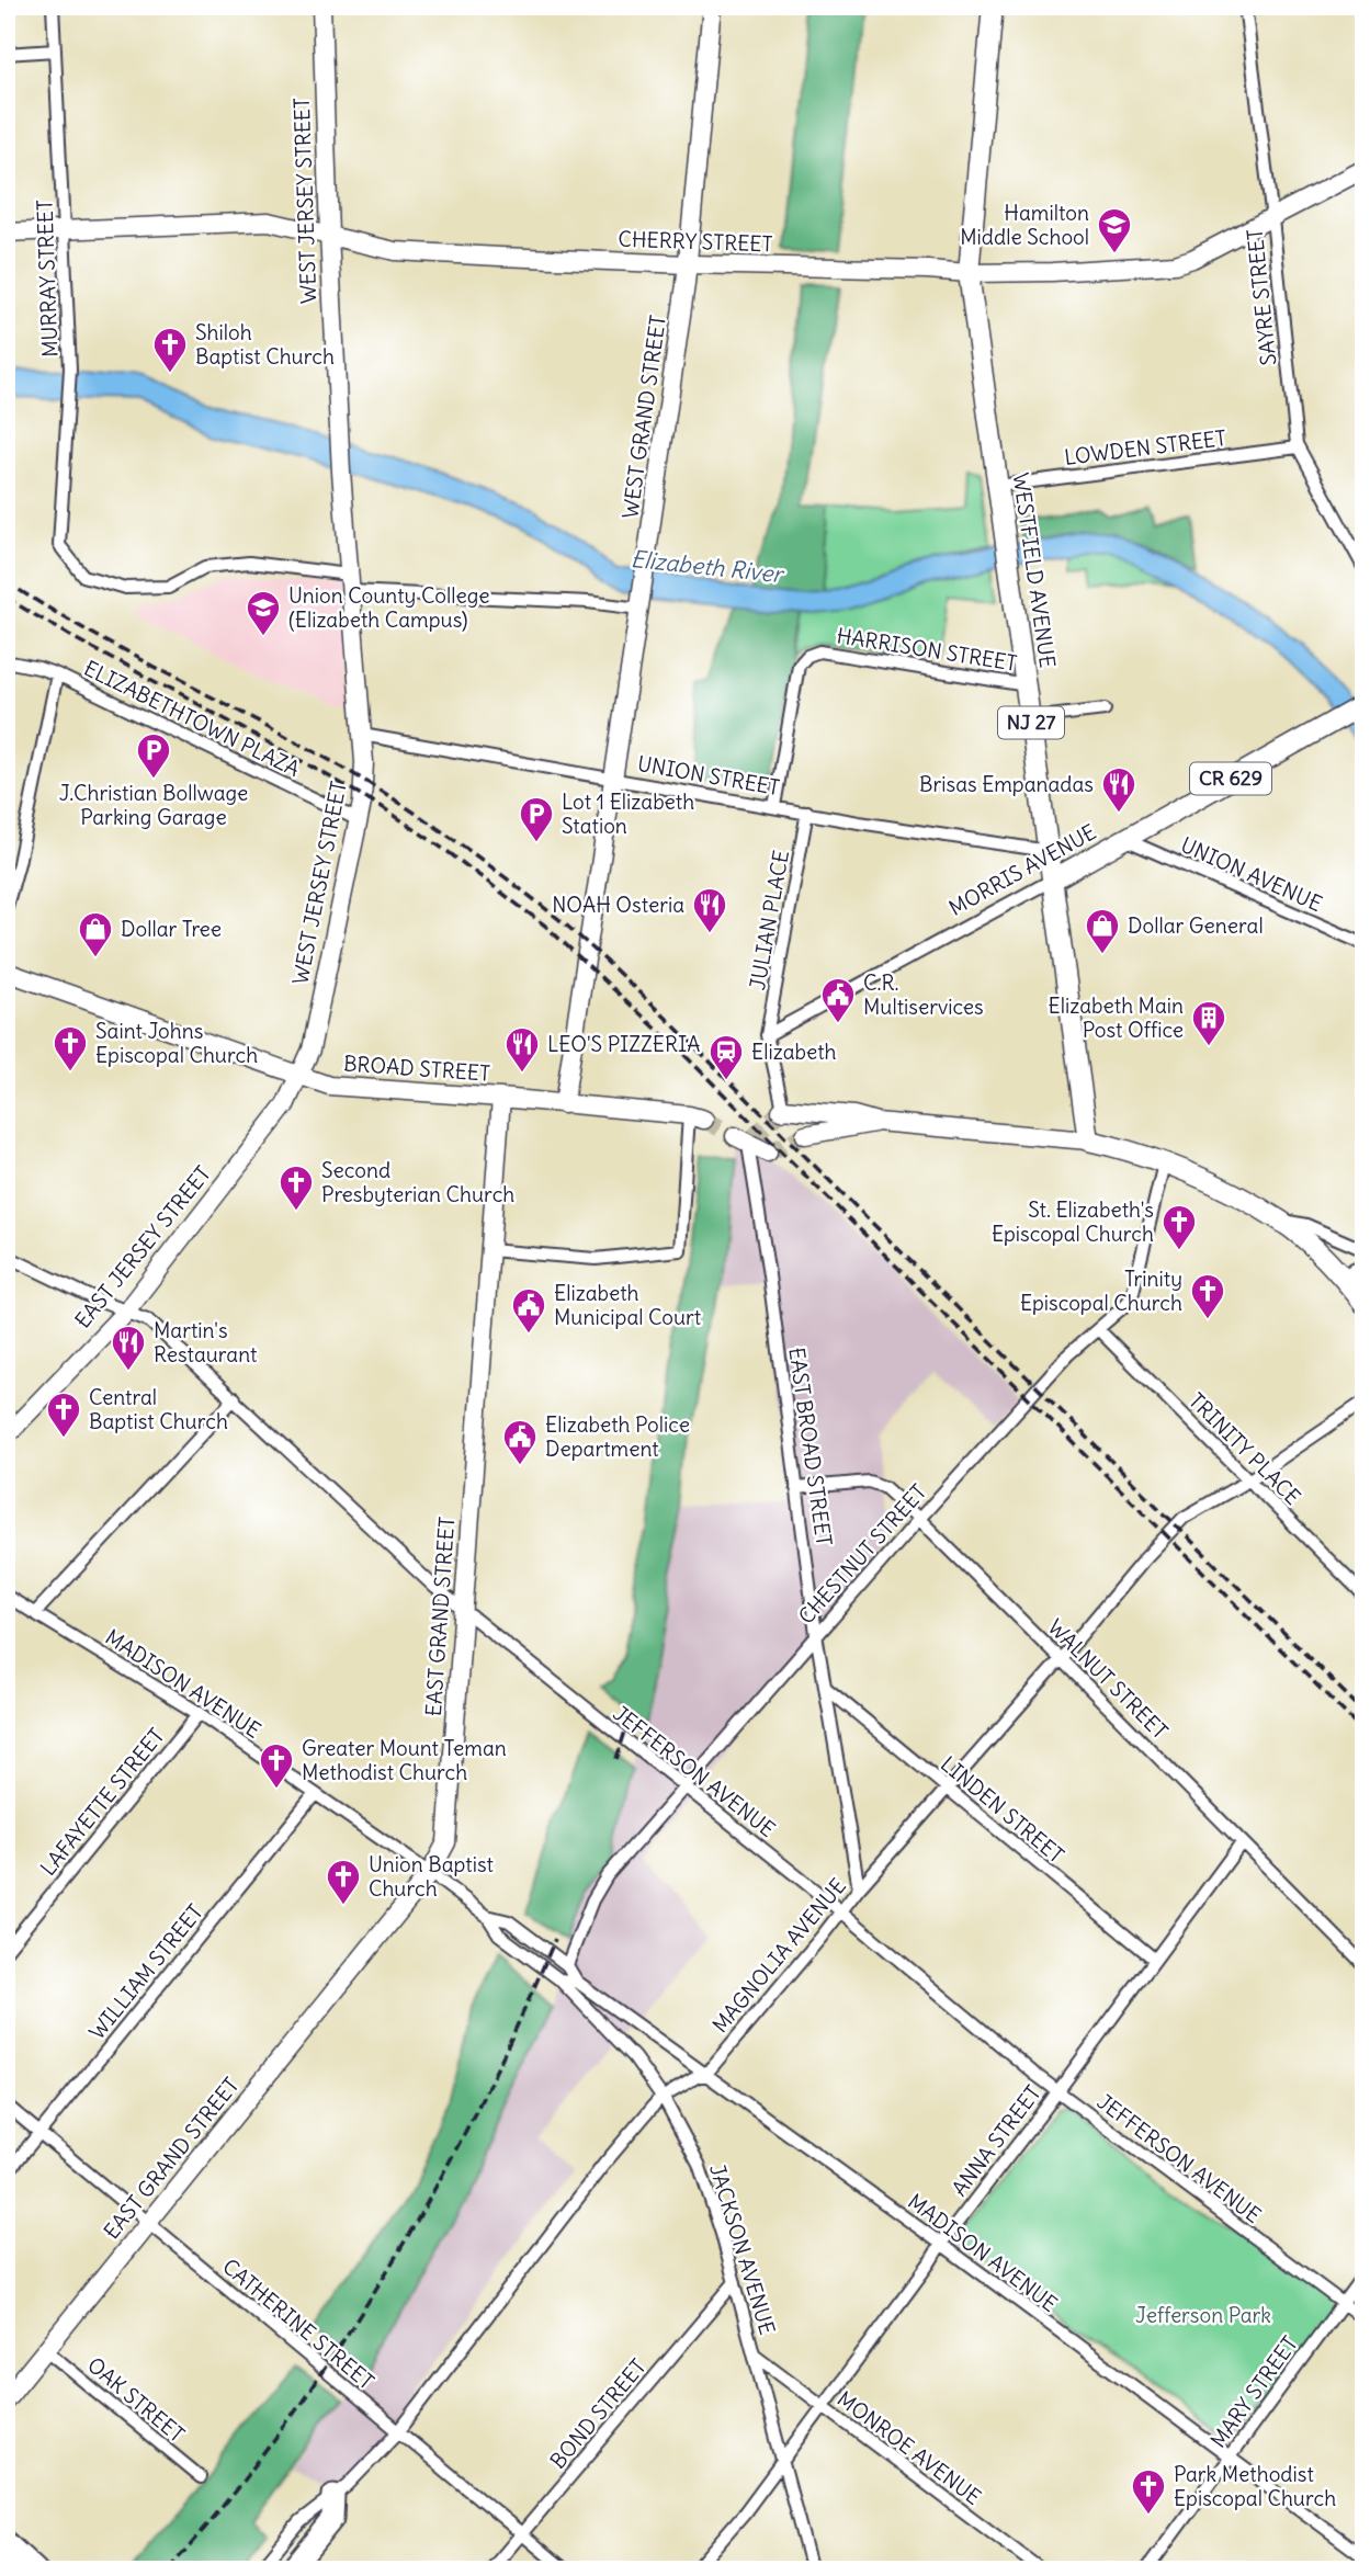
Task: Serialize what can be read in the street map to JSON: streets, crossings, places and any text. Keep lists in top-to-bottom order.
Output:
{
  "streets": {
    "main road": [
      "WESTFIELD AVENUE",
      "NJ 27",
      "CR 629",
      "MORRIS AVENUE"
    ],
    "street": [
      "WEST JERSEY STREET",
      "CHERRY STREET",
      "MURRAY STREET",
      "SAYRE STREET",
      "WEST GRAND STREET",
      "LOWDEN STREET",
      "HARRISON STREET",
      "ELIZABETHTOWN PLAZA",
      "UNION STREET",
      "UNION AVENUE",
      "JULIAN PLACE",
      "BROAD STREET",
      "EAST JERSEY STREET",
      "EAST BROAD STREET",
      "TRINITY PLACE",
      "CHESTNUT STREET",
      "EAST GRAND STREET",
      "WALNUT STREET",
      "MADISON AVENUE",
      "JEFFERSON AVENUE",
      "LAFAYETTE STREET",
      "LINDEN STREET",
      "MAGNOLIA AVENUE",
      "WILLIAM STREET",
      "ANNA STREET",
      "JACKSON AVENUE",
      "CATHERINE STREET",
      "MARY STREET",
      "OAK STREET",
      "BOND STREET",
      "MONROE AVENUE"
    ]
  },
  "crossings": [
    ["WEST JERSEY STREET", "CHERRY STREET"],
    ["WEST JERSEY STREET", "MURRAY STREET"],
    ["WEST JERSEY STREET", "ELIZABETHTOWN PLAZA"],
    ["WEST JERSEY STREET", "UNION STREET"],
    ["WEST JERSEY STREET", "BROAD STREET"],
    ["WEST JERSEY STREET", "EAST JERSEY STREET"],
    ["CHERRY STREET", "MURRAY STREET"],
    ["CHERRY STREET", "SAYRE STREET"],
    ["CHERRY STREET", "WEST GRAND STREET"],
    ["CHERRY STREET", "WESTFIELD AVENUE"],
    ["SAYRE STREET", "LOWDEN STREET"],
    ["WEST GRAND STREET", "UNION STREET"],
    ["WEST GRAND STREET", "BROAD STREET"],
    ["LOWDEN STREET", "WESTFIELD AVENUE"],
    ["WESTFIELD AVENUE", "HARRISON STREET"],
    ["WESTFIELD AVENUE", "UNION STREET"],
    ["WESTFIELD AVENUE", "MORRIS AVENUE"],
    ["HARRISON STREET", "UNION STREET"],
    ["UNION STREET", "JULIAN PLACE"],
    ["MORRIS AVENUE", "UNION AVENUE"],
    ["MORRIS AVENUE", "JULIAN PLACE"],
    ["BROAD STREET", "EAST JERSEY STREET"],
    ["BROAD STREET", "EAST GRAND STREET"],
    ["EAST JERSEY STREET", "JEFFERSON AVENUE"],
    ["EAST BROAD STREET", "CHESTNUT STREET"],
    ["EAST BROAD STREET", "WALNUT STREET"],
    ["EAST BROAD STREET", "LINDEN STREET"],
    ["EAST BROAD STREET", "MAGNOLIA AVENUE"],
    ["TRINITY PLACE", "CHESTNUT STREET"],
    ["TRINITY PLACE", "MAGNOLIA AVENUE"],
    ["CHESTNUT STREET", "WALNUT STREET"],
    ["CHESTNUT STREET", "MADISON AVENUE"],
    ["CHESTNUT STREET", "JEFFERSON AVENUE"],
    ["EAST GRAND STREET", "MADISON AVENUE"],
    ["EAST GRAND STREET", "JEFFERSON AVENUE"],
    ["EAST GRAND STREET", "CATHERINE STREET"],
    ["EAST GRAND STREET", "OAK STREET"],
    ["WALNUT STREET", "MAGNOLIA AVENUE"],
    ["WALNUT STREET", "ANNA STREET"],
    ["MADISON AVENUE", "LAFAYETTE STREET"],
    ["MADISON AVENUE", "MAGNOLIA AVENUE"],
    ["MADISON AVENUE", "WILLIAM STREET"],
    ["MADISON AVENUE", "ANNA STREET"],
    ["MADISON AVENUE", "JACKSON AVENUE"],
    ["MADISON AVENUE", "MARY STREET"],
    ["JEFFERSON AVENUE", "MAGNOLIA AVENUE"],
    ["JEFFERSON AVENUE", "ANNA STREET"],
    ["JEFFERSON AVENUE", "MARY STREET"],
    ["LINDEN STREET", "MAGNOLIA AVENUE"],
    ["LINDEN STREET", "ANNA STREET"],
    ["MAGNOLIA AVENUE", "JACKSON AVENUE"],
    ["MAGNOLIA AVENUE", "CATHERINE STREET"],
    ["WILLIAM STREET", "CATHERINE STREET"],
    ["ANNA STREET", "JACKSON AVENUE"],
    ["ANNA STREET", "MONROE AVENUE"],
    ["JACKSON AVENUE", "BOND STREET"],
    ["JACKSON AVENUE", "MONROE AVENUE"],
    ["CATHERINE STREET", "BOND STREET"]
  ],
  "water": ["Elizabeth River"],
  "parks": ["Jefferson Park"],
  "places": {
    "school or university": ["Hamilton Middle School", "Union County College (Elizabeth Campus)"],
    "church": [
      "Shiloh Baptist Church",
      "Saint Johns Episcopal Church",
      "Second Presbyterian Church",
      "St. Elizabeth's Episcopal Church",
      "Trinity Episcopal Church",
      "Central Baptist Church",
      "Greater Mount Teman Methodist Church",
      "Union Baptist Church",
      "Park Methodist Episcopal Church"
    ],
    "parking": ["J.Christian Bollwage Parking Garage", "Lot 1 Elizabeth Station"],
    "restaurant": [
      "Brisas Empanadas",
      "NOAH Osteria",
      "LEO'S PIZZERIA",
      "Martin's Restaurant"
    ],
    "shop": ["Dollar General", "Dollar Tree"],
    "public building": ["C.R. Multiservices", "Elizabeth Municipal Court", "Elizabeth Police Department"],
    "building": ["Elizabeth Main Post Office"],
    "station": ["Elizabeth"]
  }
}
